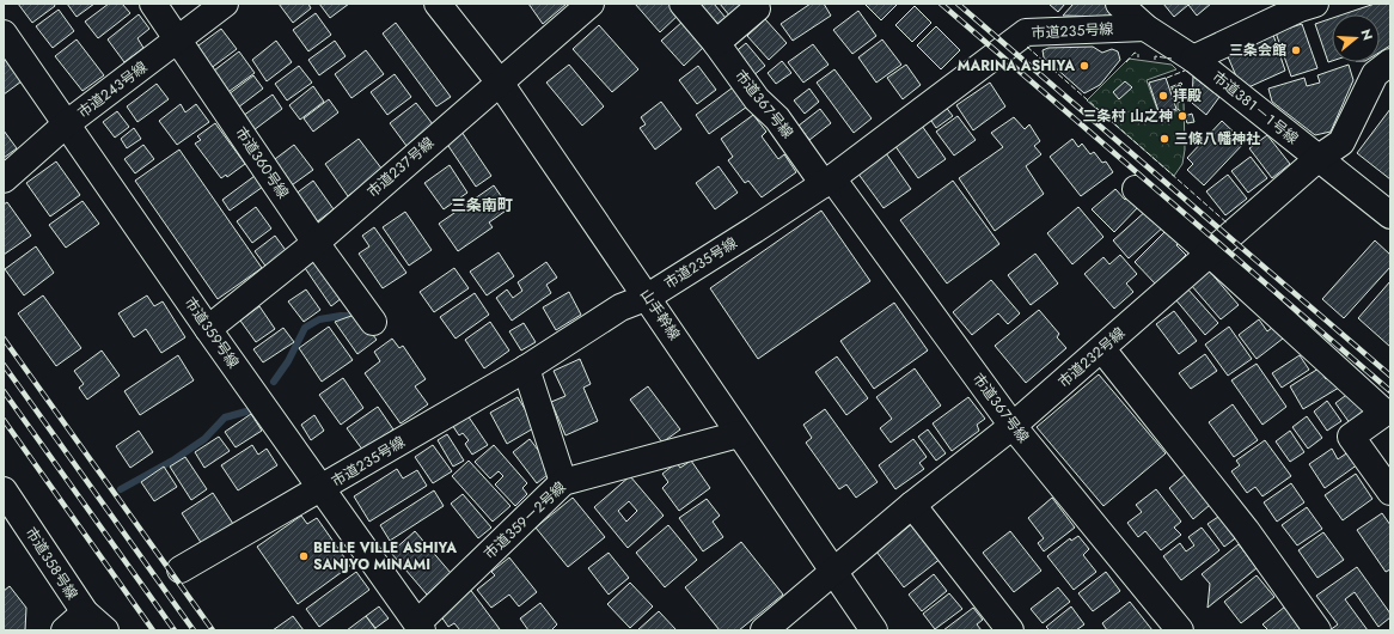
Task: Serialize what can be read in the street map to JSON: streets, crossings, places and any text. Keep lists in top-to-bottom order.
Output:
{
  "streets": {
    "street": [
      "市道２３５号線",
      "市道２４３号線",
      "市道３６７号線",
      "市道３８１－１号線",
      "市道３６０号線",
      "市道２３７号線",
      "山手幹線",
      "市道３５９号線",
      "市道２３２号線",
      "市道３５９－２号線",
      "市道３５８号線"
    ]
  },
  "crossings": [
    ["市道２３５号線", "市道３６７号線"],
    ["市道２３５号線", "市道３８１－１号線"],
    ["市道２３５号線", "山手幹線"],
    ["市道２３５号線", "市道３５９号線"],
    ["市道２４３号線", "市道３６０号線"],
    ["市道２４３号線", "市道３５９号線"],
    ["市道３６７号線", "市道２３２号線"],
    ["市道３８１－１号線", "市道２３２号線"],
    ["市道３６０号線", "市道２３７号線"],
    ["市道２３７号線", "山手幹線"],
    ["市道２３７号線", "市道３５９号線"],
    ["山手幹線", "市道２３２号線"],
    ["山手幹線", "市道３５９－２号線"],
    ["市道３５９号線", "市道３５９－２号線"]
  ],
  "districts": ["三条南町"],
  "places": [
    "三条会館",
    "MARINA ASHIYA",
    "拝殿",
    "三条村 山之神",
    "三條八幡神社",
    "BELLE VILLE ASHIYA SANJYO MINAMI"
  ],
  "north": "right"
}
